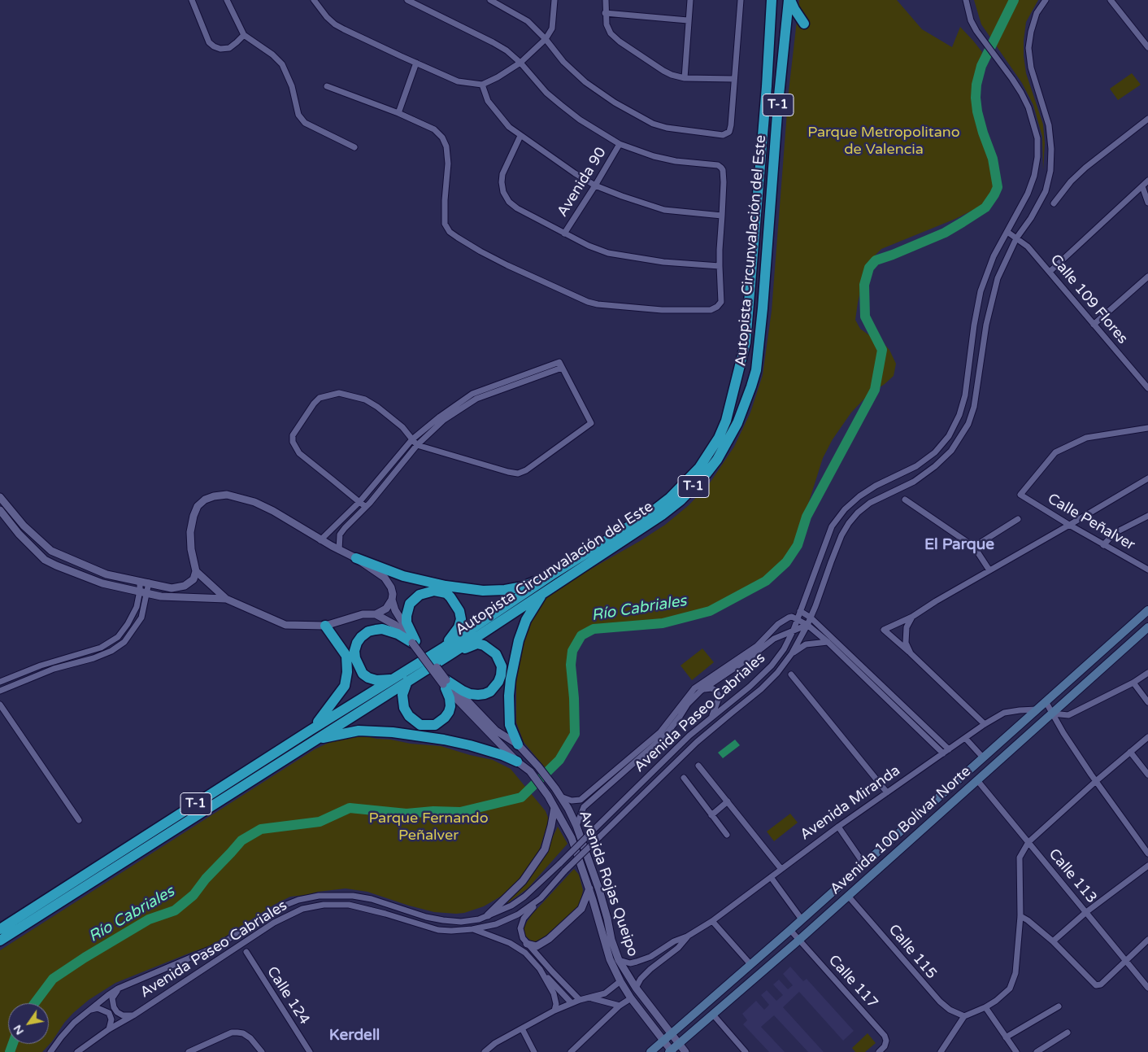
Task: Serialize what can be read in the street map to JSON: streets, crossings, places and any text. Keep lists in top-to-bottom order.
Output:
{
  "streets": {
    "highway": ["T-1", "Autopista Circunvalación del Este"],
    "main road": ["Avenida 100 Bolívar Norte"],
    "street": [
      "Avenida 90",
      "Calle 109 Flores",
      "Calle Peñalver",
      "Avenida Paseo Cabriales",
      "Avenida Miranda",
      "Calle 113",
      "Avenida Rojas Queipo",
      "Calle 115",
      "Calle 117",
      "Calle 124"
    ]
  },
  "crossings": [
    ["Calle 109 Flores", "Avenida Paseo Cabriales"],
    ["Avenida Paseo Cabriales", "Avenida Rojas Queipo"],
    ["Avenida Miranda", "Avenida 100 Bolívar Norte"],
    ["Avenida Miranda", "Avenida Rojas Queipo"],
    ["Avenida 100 Bolívar Norte", "Calle 113"],
    ["Avenida 100 Bolívar Norte", "Avenida Rojas Queipo"],
    ["Avenida 100 Bolívar Norte", "Calle 115"],
    ["Avenida 100 Bolívar Norte", "Calle 117"]
  ],
  "districts": ["El Parque", "Kerdell"],
  "water": ["Río Cabriales"],
  "parks": ["Parque Metropolitano de Valencia", "Parque Fernando Peñalver"],
  "north": "bottom left"
}
